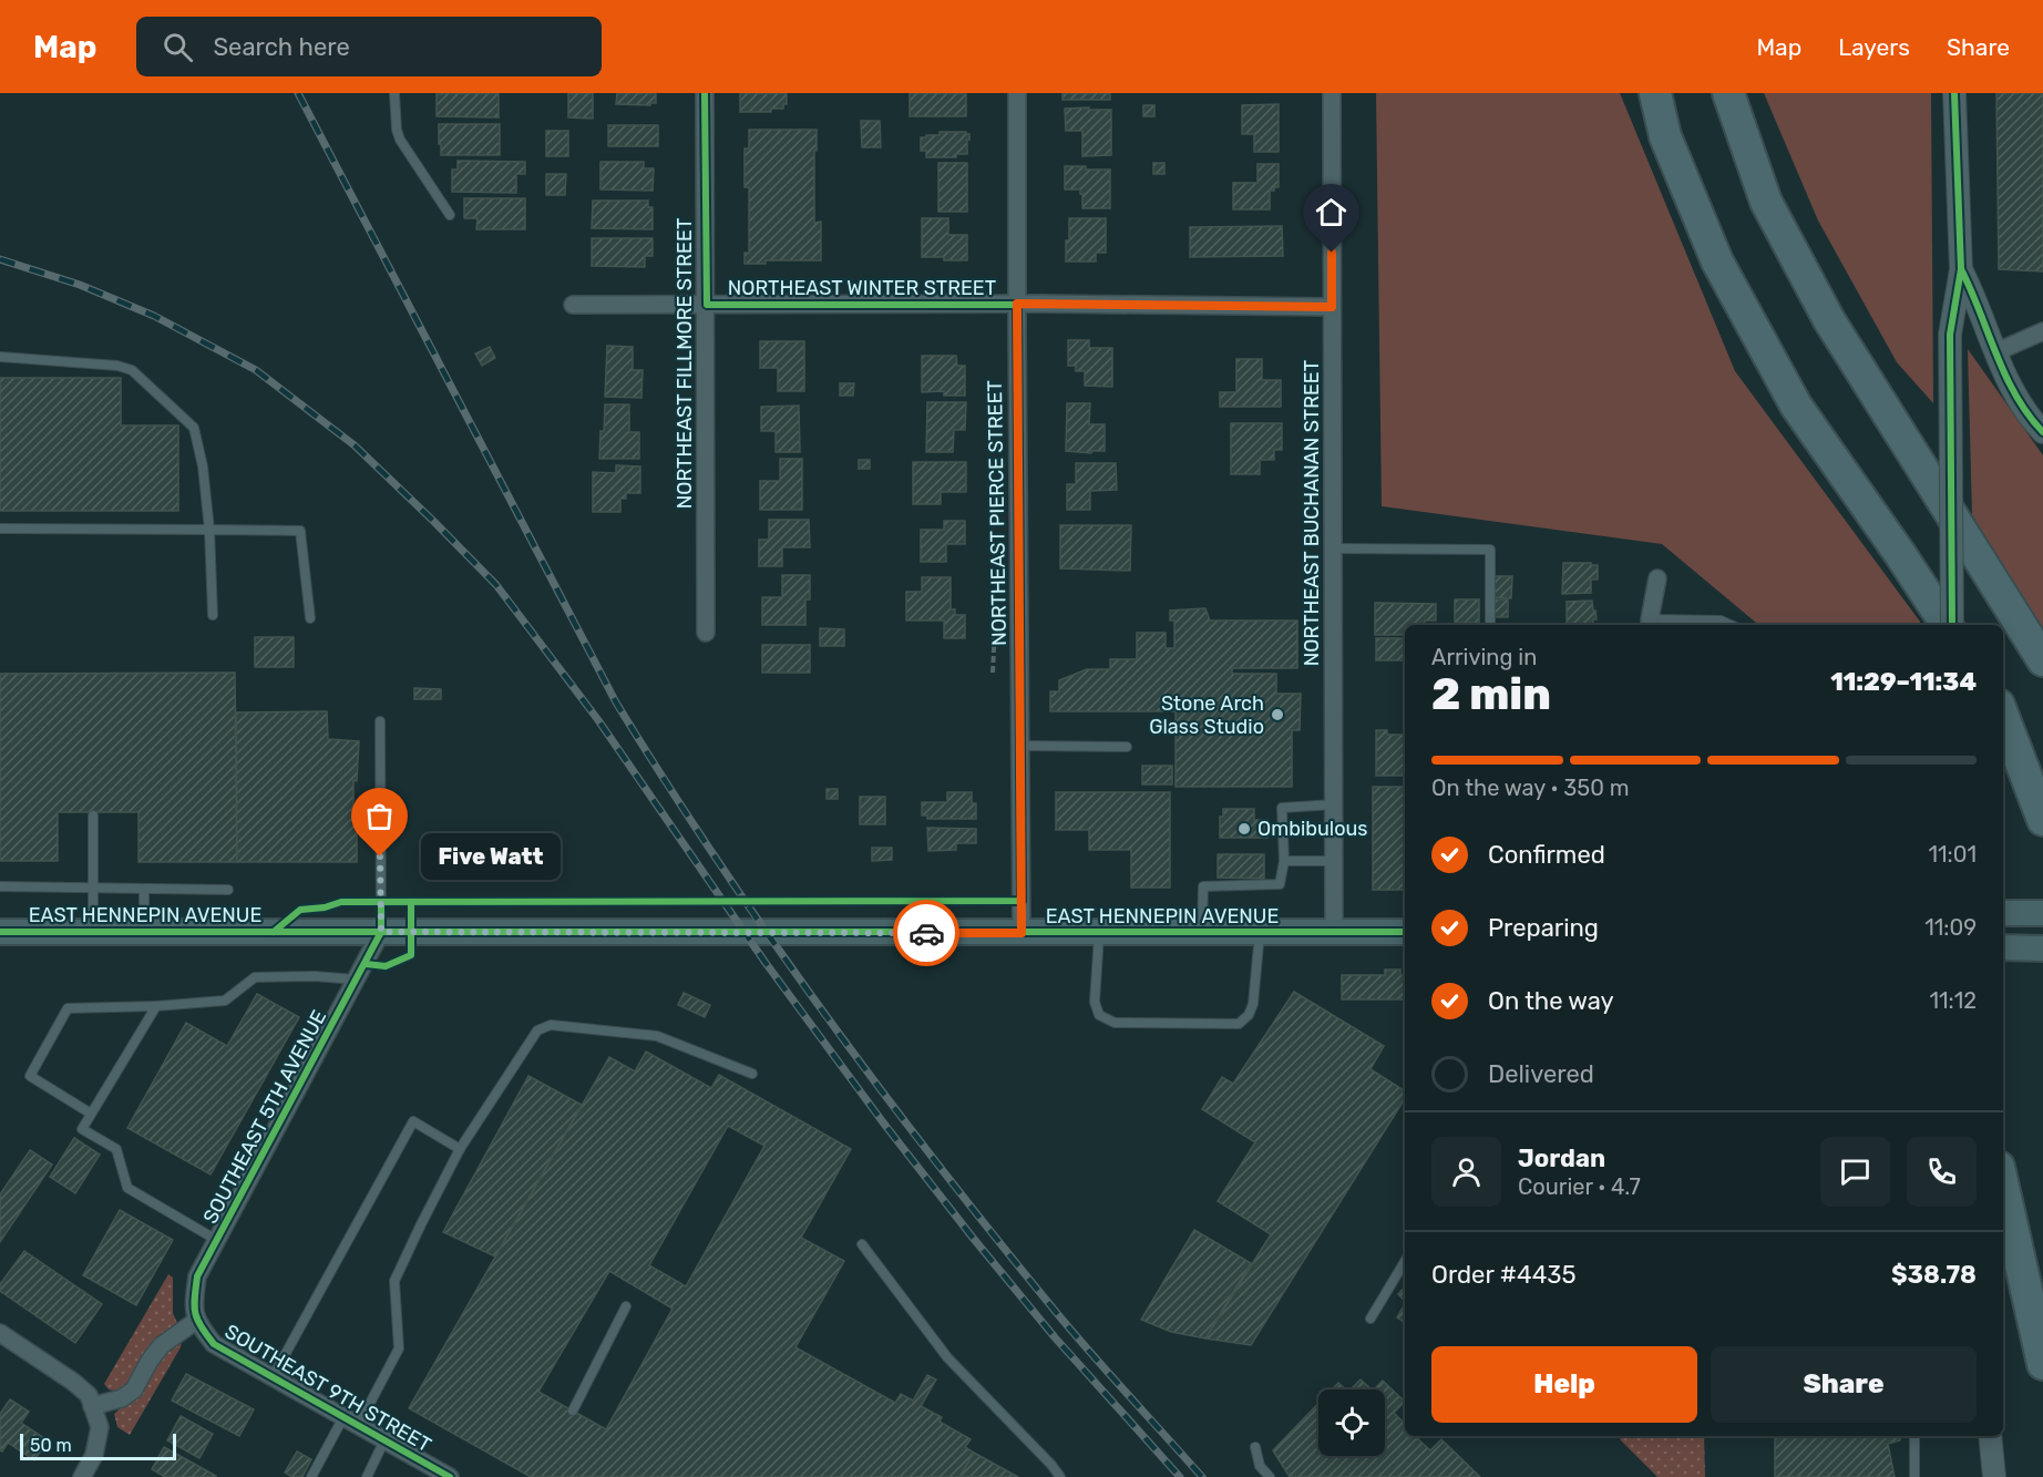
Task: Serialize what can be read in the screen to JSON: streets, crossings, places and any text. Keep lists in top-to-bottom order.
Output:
{
  "streets": {
    "main road": ["EAST HENNEPIN AVENUE"],
    "street": [
      "NORTHEAST WINTER STREET",
      "NORTHEAST FILLMORE STREET",
      "NORTHEAST PIERCE STREET",
      "NORTHEAST BUCHANAN STREET",
      "SOUTHEAST 5TH AVENUE",
      "SOUTHEAST 9TH STREET"
    ]
  },
  "crossings": [
    ["NORTHEAST WINTER STREET", "NORTHEAST FILLMORE STREET"],
    ["NORTHEAST WINTER STREET", "NORTHEAST PIERCE STREET"],
    ["NORTHEAST WINTER STREET", "NORTHEAST BUCHANAN STREET"],
    ["NORTHEAST PIERCE STREET", "EAST HENNEPIN AVENUE"],
    ["NORTHEAST BUCHANAN STREET", "EAST HENNEPIN AVENUE"],
    ["EAST HENNEPIN AVENUE", "SOUTHEAST 5TH AVENUE"],
    ["SOUTHEAST 5TH AVENUE", "SOUTHEAST 9TH STREET"]
  ],
  "places": ["Stone Arch Glass Studio", "Ombibulous", "Five Watt"],
  "scale_bar": "50 m",
  "page": {
    "header": "Map",
    "search": "Search here",
    "nav": ["Map", "Layers", "Share"],
    "heading": ["2 min", "Arriving in", "11:29–11:34"],
    "panel": [
      "Jordan",
      "Courier · 4.7",
      "Order #4435",
      "$38.78"
    ],
    "bar": "On the way · 350 m",
    "list": [
      ["Confirmed", "11:01"],
      ["Preparing", "11:09"],
      ["On the way", "11:12"],
      "Delivered"
    ],
    "bubble": "Five Watt",
    "buttons": ["Help", "Share"],
    "scale": "50 m"
  }
}
